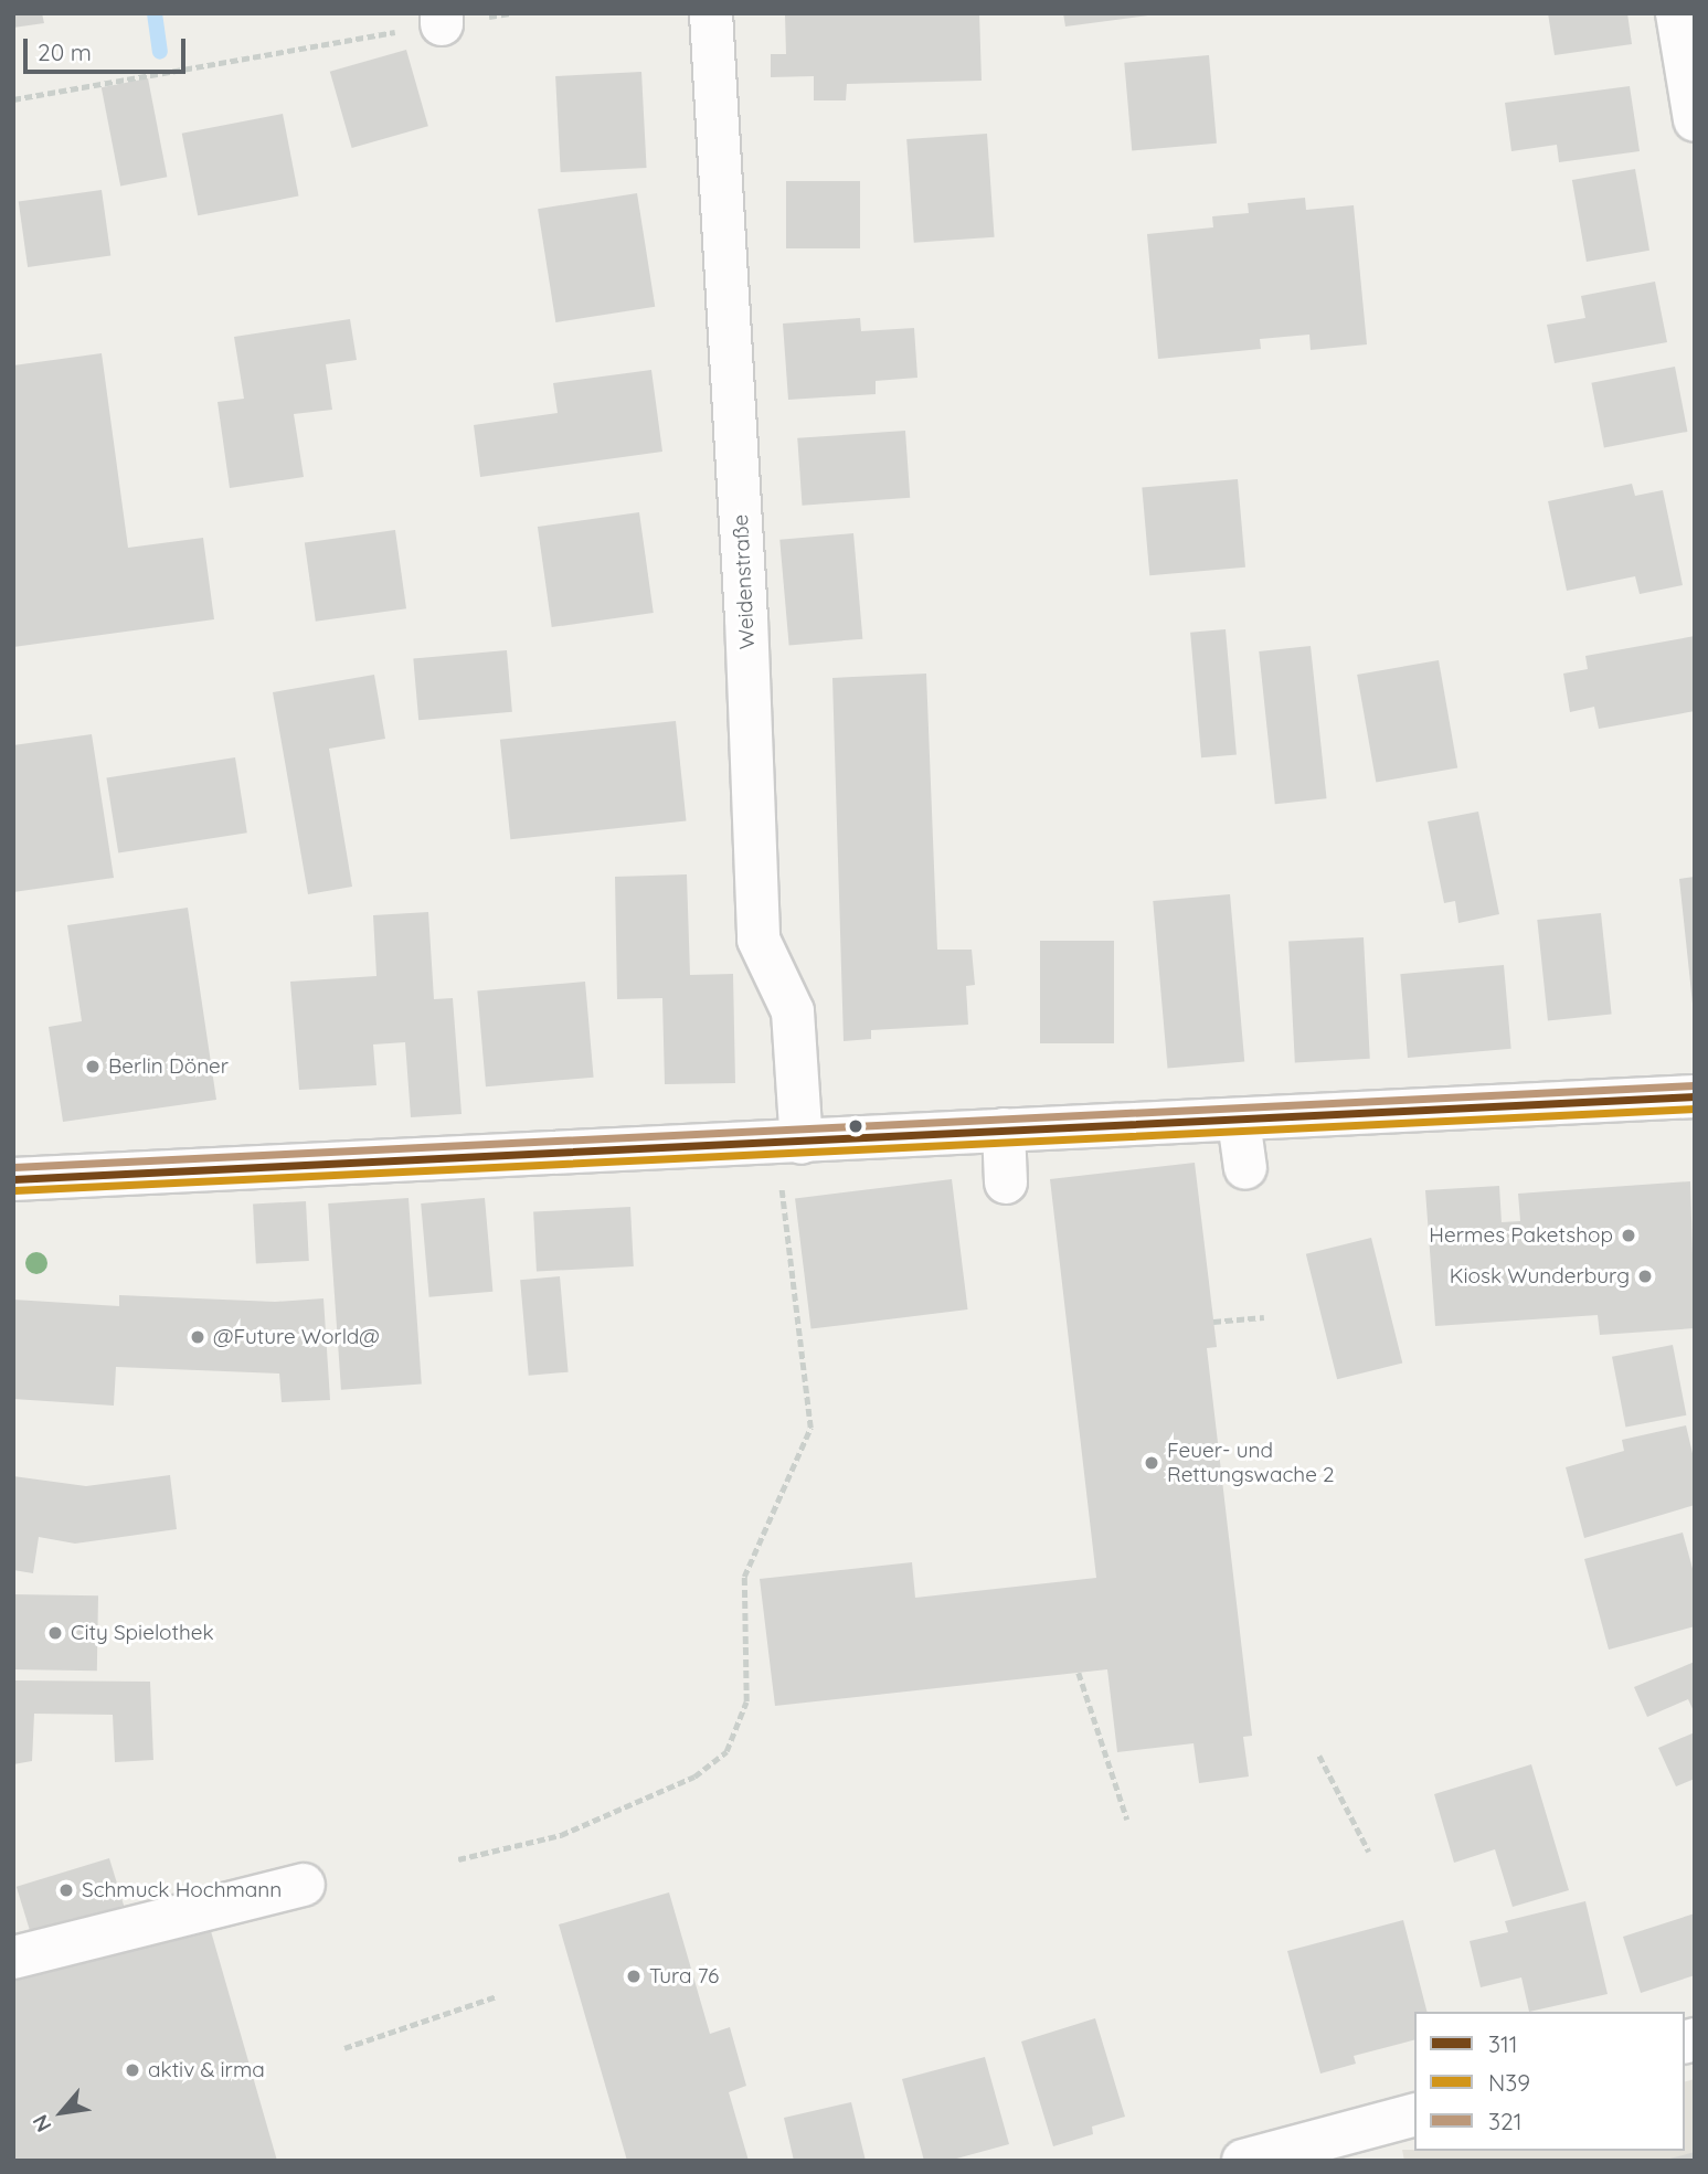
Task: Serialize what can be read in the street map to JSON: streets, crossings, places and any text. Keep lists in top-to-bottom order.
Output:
{
  "streets": {
    "street": ["Weidenstraße"]
  },
  "places": [
    "Berlin Döner",
    "Hermes Paketshop",
    "Kiosk Wunderburg",
    "@Future World@",
    "Feuer- und Rettungswache 2",
    "City Spielothek",
    "Schmuck Hochmann",
    "Tura 76",
    "aktiv & irma"
  ],
  "lines": ["transit line 321", "transit line 311", "transit line N39"],
  "legend": ["311", "N39", "321"],
  "scale_bar": "20 m",
  "north": "bottom left"
}
